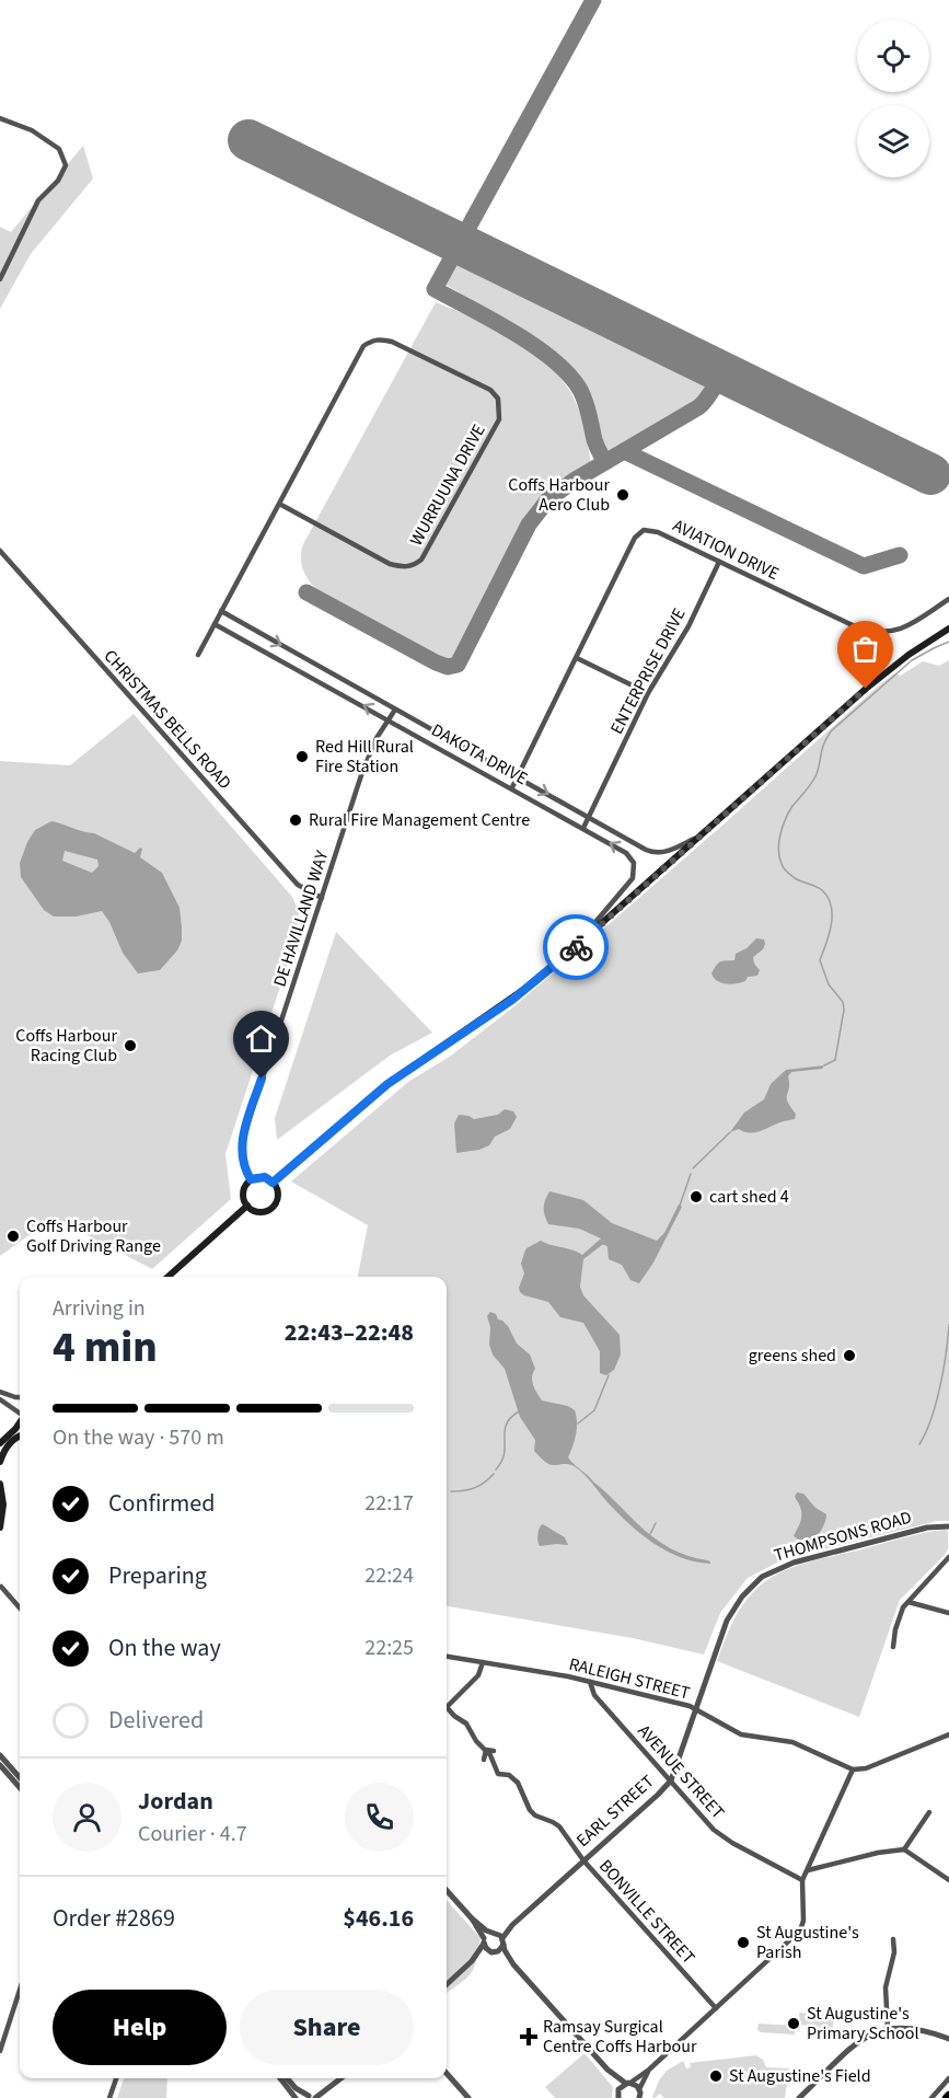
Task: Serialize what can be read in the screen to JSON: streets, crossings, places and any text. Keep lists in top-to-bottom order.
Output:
{
  "streets": {
    "street": [
      "WURRUUNA DRIVE",
      "AVIATION DRIVE",
      "ENTERPRISE DRIVE",
      "CHRISTMAS BELLS ROAD",
      "DAKOTA DRIVE",
      "DE HAVILLAND WAY",
      "THOMPSONS ROAD",
      "RALEIGH STREET",
      "AVENUE STREET",
      "EARL STREET",
      "BONVILLE STREET"
    ]
  },
  "crossings": [
    ["WURRUUNA DRIVE", "DAKOTA DRIVE"],
    ["AVIATION DRIVE", "ENTERPRISE DRIVE"],
    ["AVIATION DRIVE", "DAKOTA DRIVE"],
    ["ENTERPRISE DRIVE", "DAKOTA DRIVE"],
    ["CHRISTMAS BELLS ROAD", "DE HAVILLAND WAY"],
    ["DAKOTA DRIVE", "DE HAVILLAND WAY"],
    ["THOMPSONS ROAD", "EARL STREET"],
    ["RALEIGH STREET", "AVENUE STREET"],
    ["RALEIGH STREET", "EARL STREET"],
    ["AVENUE STREET", "EARL STREET"],
    ["EARL STREET", "BONVILLE STREET"]
  ],
  "places": {
    "other": [
      "Coffs Harbour Aero Club",
      "Red Hill Rural Fire Station",
      "Rural Fire Management Centre",
      "Coffs Harbour Racing Club",
      "cart shed 4",
      "Coffs Harbour Golf Driving Range",
      "greens shed",
      "St Augustine's Parish",
      "St Augustine's Primary School",
      "St Augustine's Field"
    ],
    "health": ["Ramsay Surgical Centre Coffs Harbour"]
  },
  "page": {
    "heading": ["4 min", "Arriving in", "22:43–22:48"],
    "panel": [
      "Jordan",
      "Courier · 4.7",
      "Order #2869",
      "$46.16"
    ],
    "bar": "On the way · 570 m",
    "list": [
      ["Confirmed", "22:17"],
      ["Preparing", "22:24"],
      ["On the way", "22:25"],
      "Delivered"
    ],
    "buttons": ["Help", "Share"]
  }
}
